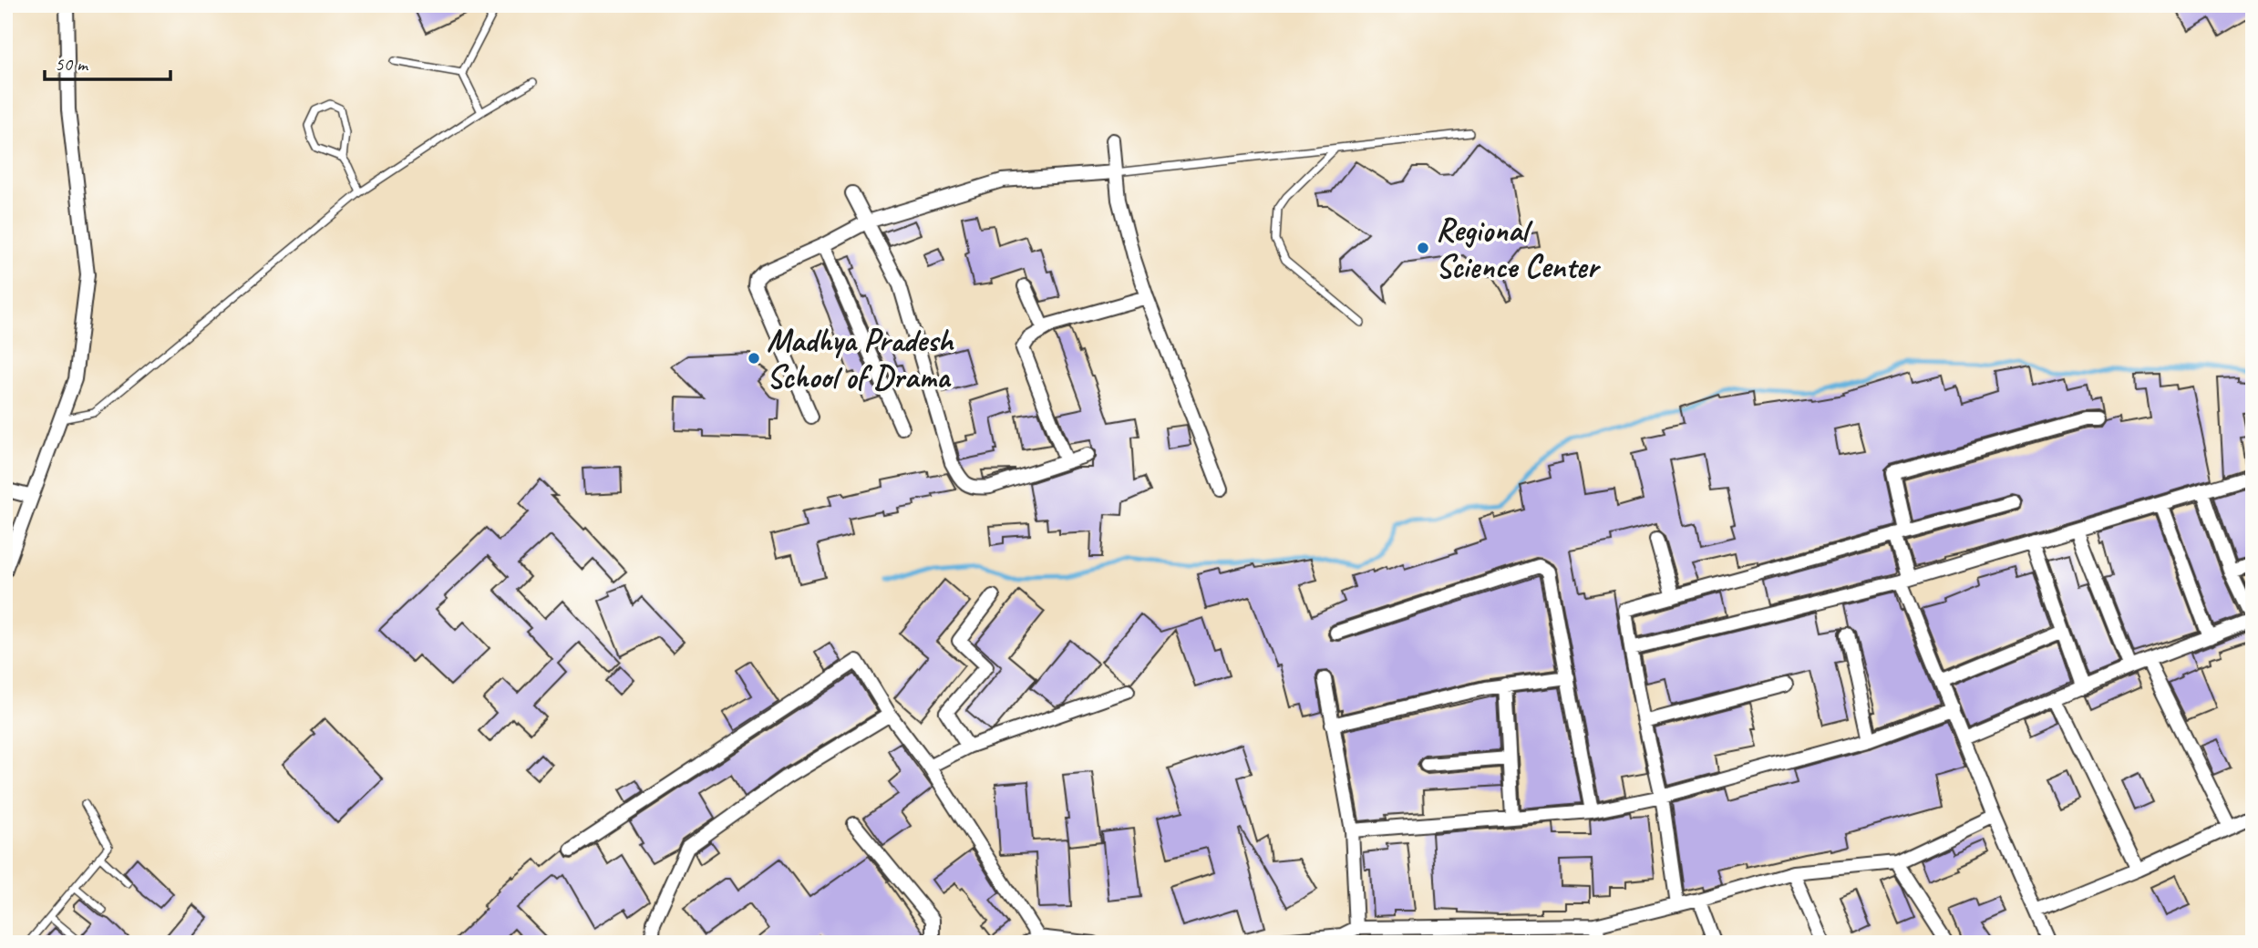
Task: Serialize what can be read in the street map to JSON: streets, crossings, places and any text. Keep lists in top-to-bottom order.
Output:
{
  "places": ["Regional Science Center", "Madhya Pradesh School of Drama"],
  "scale_bar": "50 m"
}
